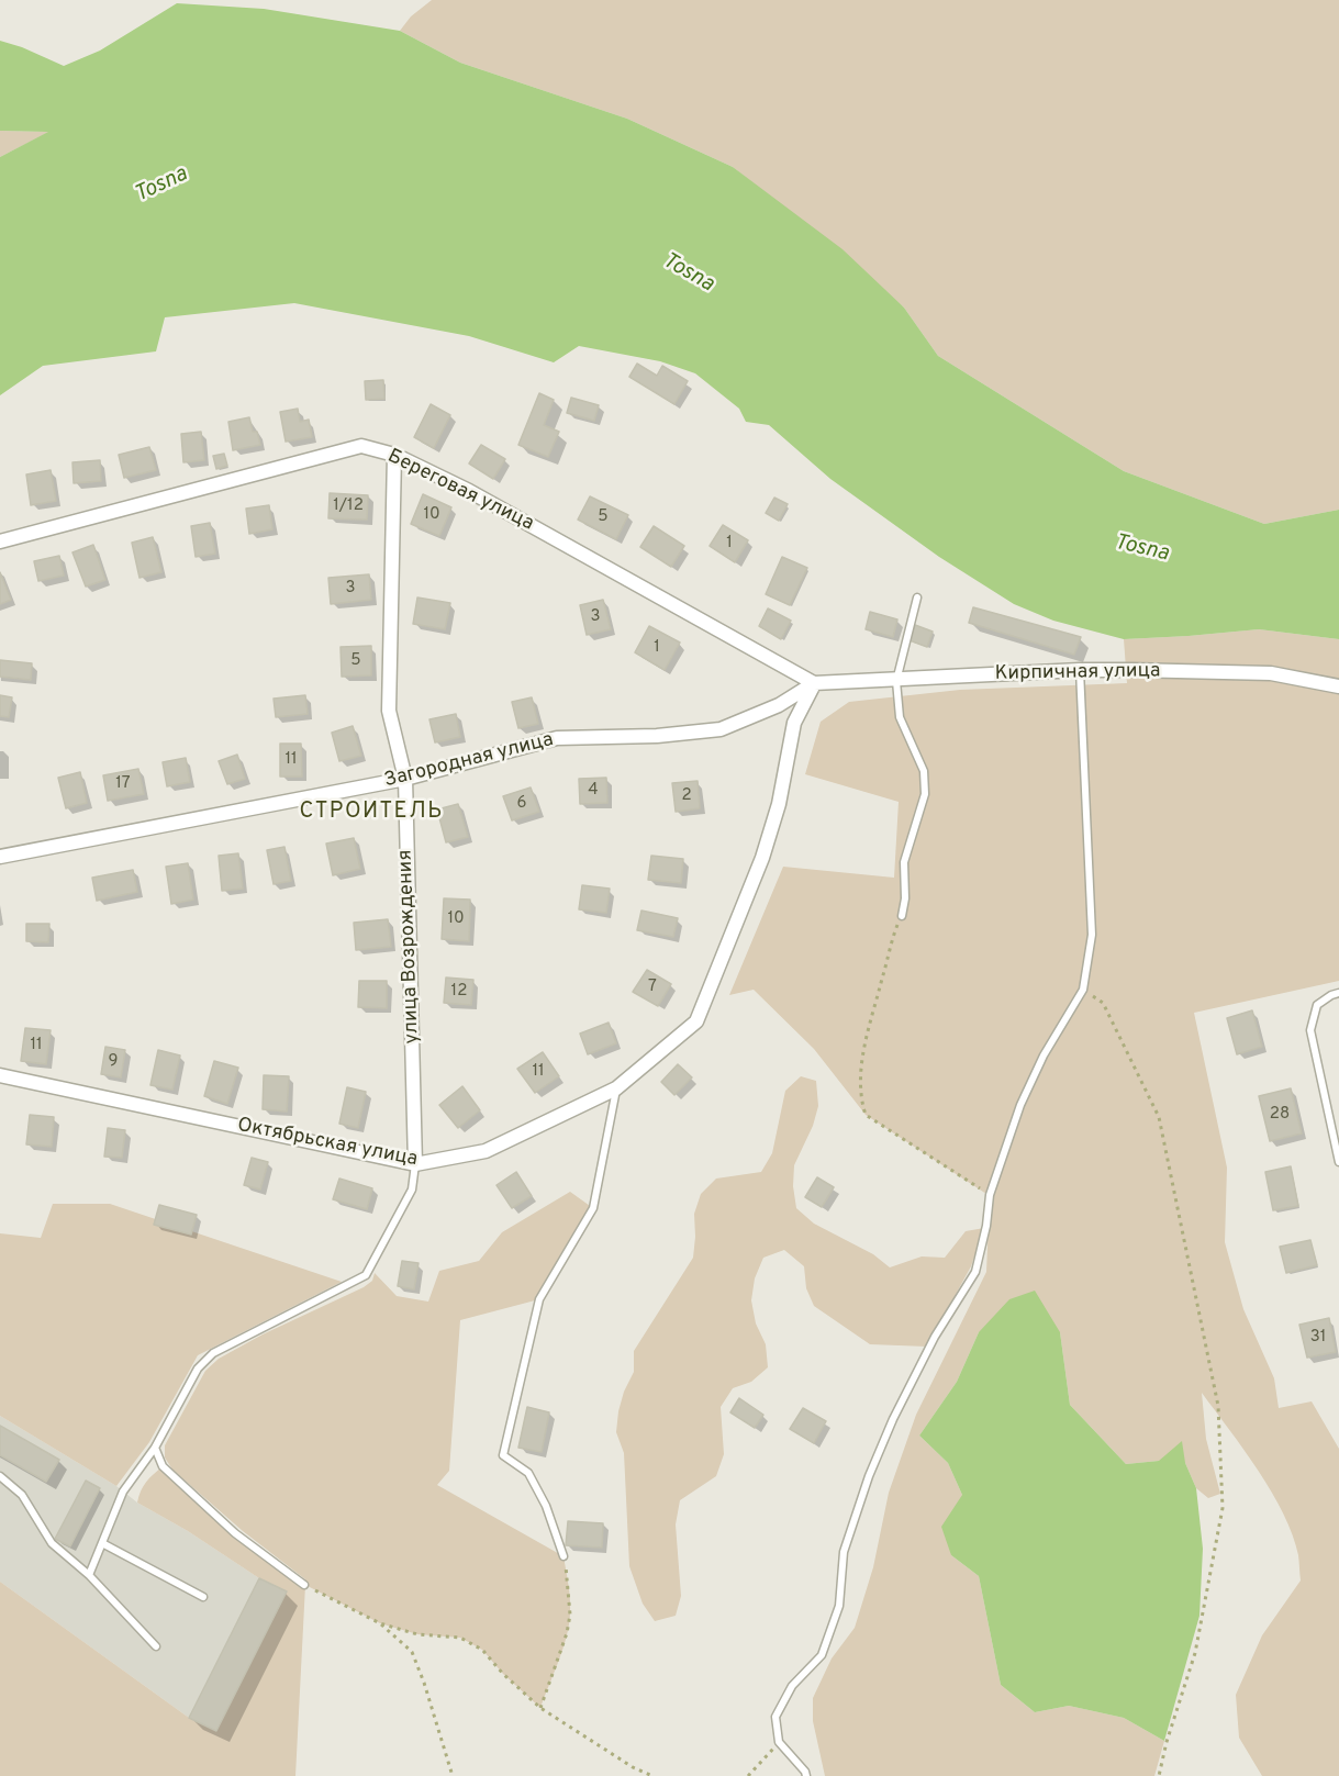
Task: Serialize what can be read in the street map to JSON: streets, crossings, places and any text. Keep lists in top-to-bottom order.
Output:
{
  "streets": {
    "street": [
      "Береговая улица",
      "Кирпичная улица",
      "Загородная улица",
      "улица Возрождения",
      "Октябрьская улица"
    ]
  },
  "crossings": [
    ["Береговая улица", "Кирпичная улица"],
    ["Береговая улица", "Загородная улица"],
    ["Береговая улица", "улица Возрождения"],
    ["Береговая улица", "Октябрьская улица"],
    ["Кирпичная улица", "Загородная улица"],
    ["Кирпичная улица", "Октябрьская улица"],
    ["Загородная улица", "улица Возрождения"],
    ["Загородная улица", "Октябрьская улица"],
    ["улица Возрождения", "Октябрьская улица"]
  ],
  "districts": ["СТРОИТЕЛЬ"],
  "water": ["Tosna"],
  "house_numbers": [
    "1/12",
    "10",
    "5",
    "1",
    "3",
    "3",
    "1",
    "5",
    "11",
    "17",
    "4",
    "2",
    "6",
    "10",
    "7",
    "12",
    "11",
    "9",
    "11",
    "28",
    "31"
  ]
}
